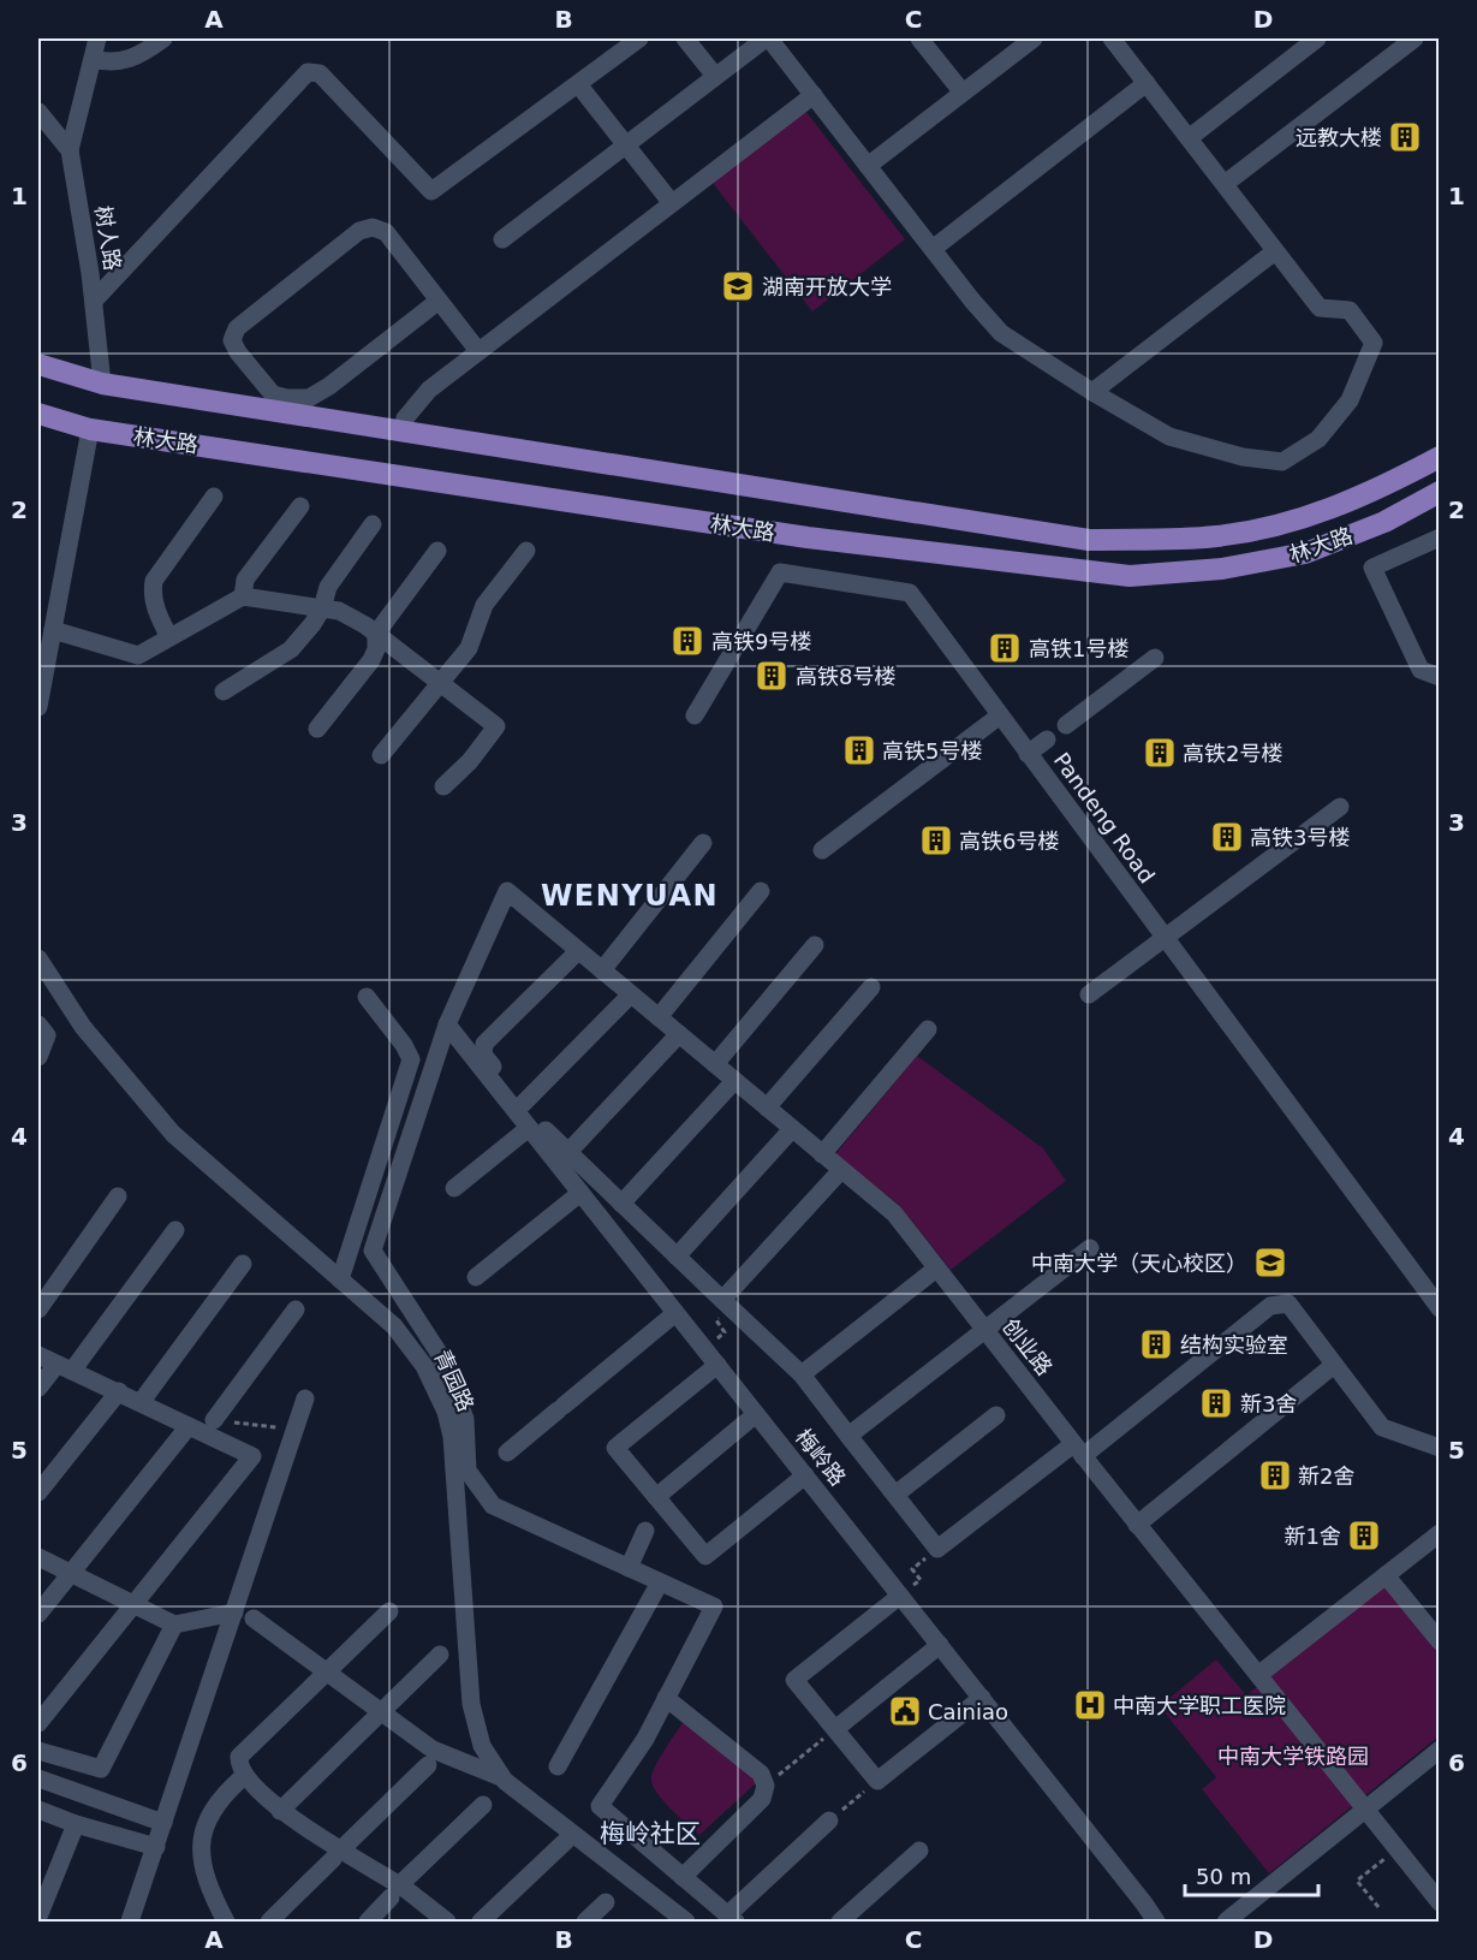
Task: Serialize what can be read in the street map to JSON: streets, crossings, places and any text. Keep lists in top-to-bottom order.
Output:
{
  "streets": {
    "main road": ["林大路"],
    "street": [
      "树人路",
      "Pandeng Road",
      "创业路",
      "青园路",
      "梅岭路"
    ]
  },
  "crossings": [
    ["创业路", "梅岭路"]
  ],
  "districts": ["WENYUAN", "梅岭社区"],
  "parks": ["中南大学铁路园"],
  "places": {
    "building": [
      "远教大楼",
      "高铁9号楼",
      "高铁1号楼",
      "高铁8号楼",
      "高铁5号楼",
      "高铁2号楼",
      "高铁3号楼",
      "高铁6号楼",
      "结构实验室",
      "新3舍",
      "新2舍",
      "新1舍"
    ],
    "school or university": ["湖南开放大学", "中南大学（天心校区）"],
    "hospital": ["中南大学职工医院"],
    "public building": ["Cainiao"]
  },
  "scale_bar": "50 m",
  "grid": {
    "columns": [
      "A",
      "B",
      "C",
      "D"
    ],
    "rows": [
      "1",
      "2",
      "3",
      "4",
      "5",
      "6"
    ]
  }
}
